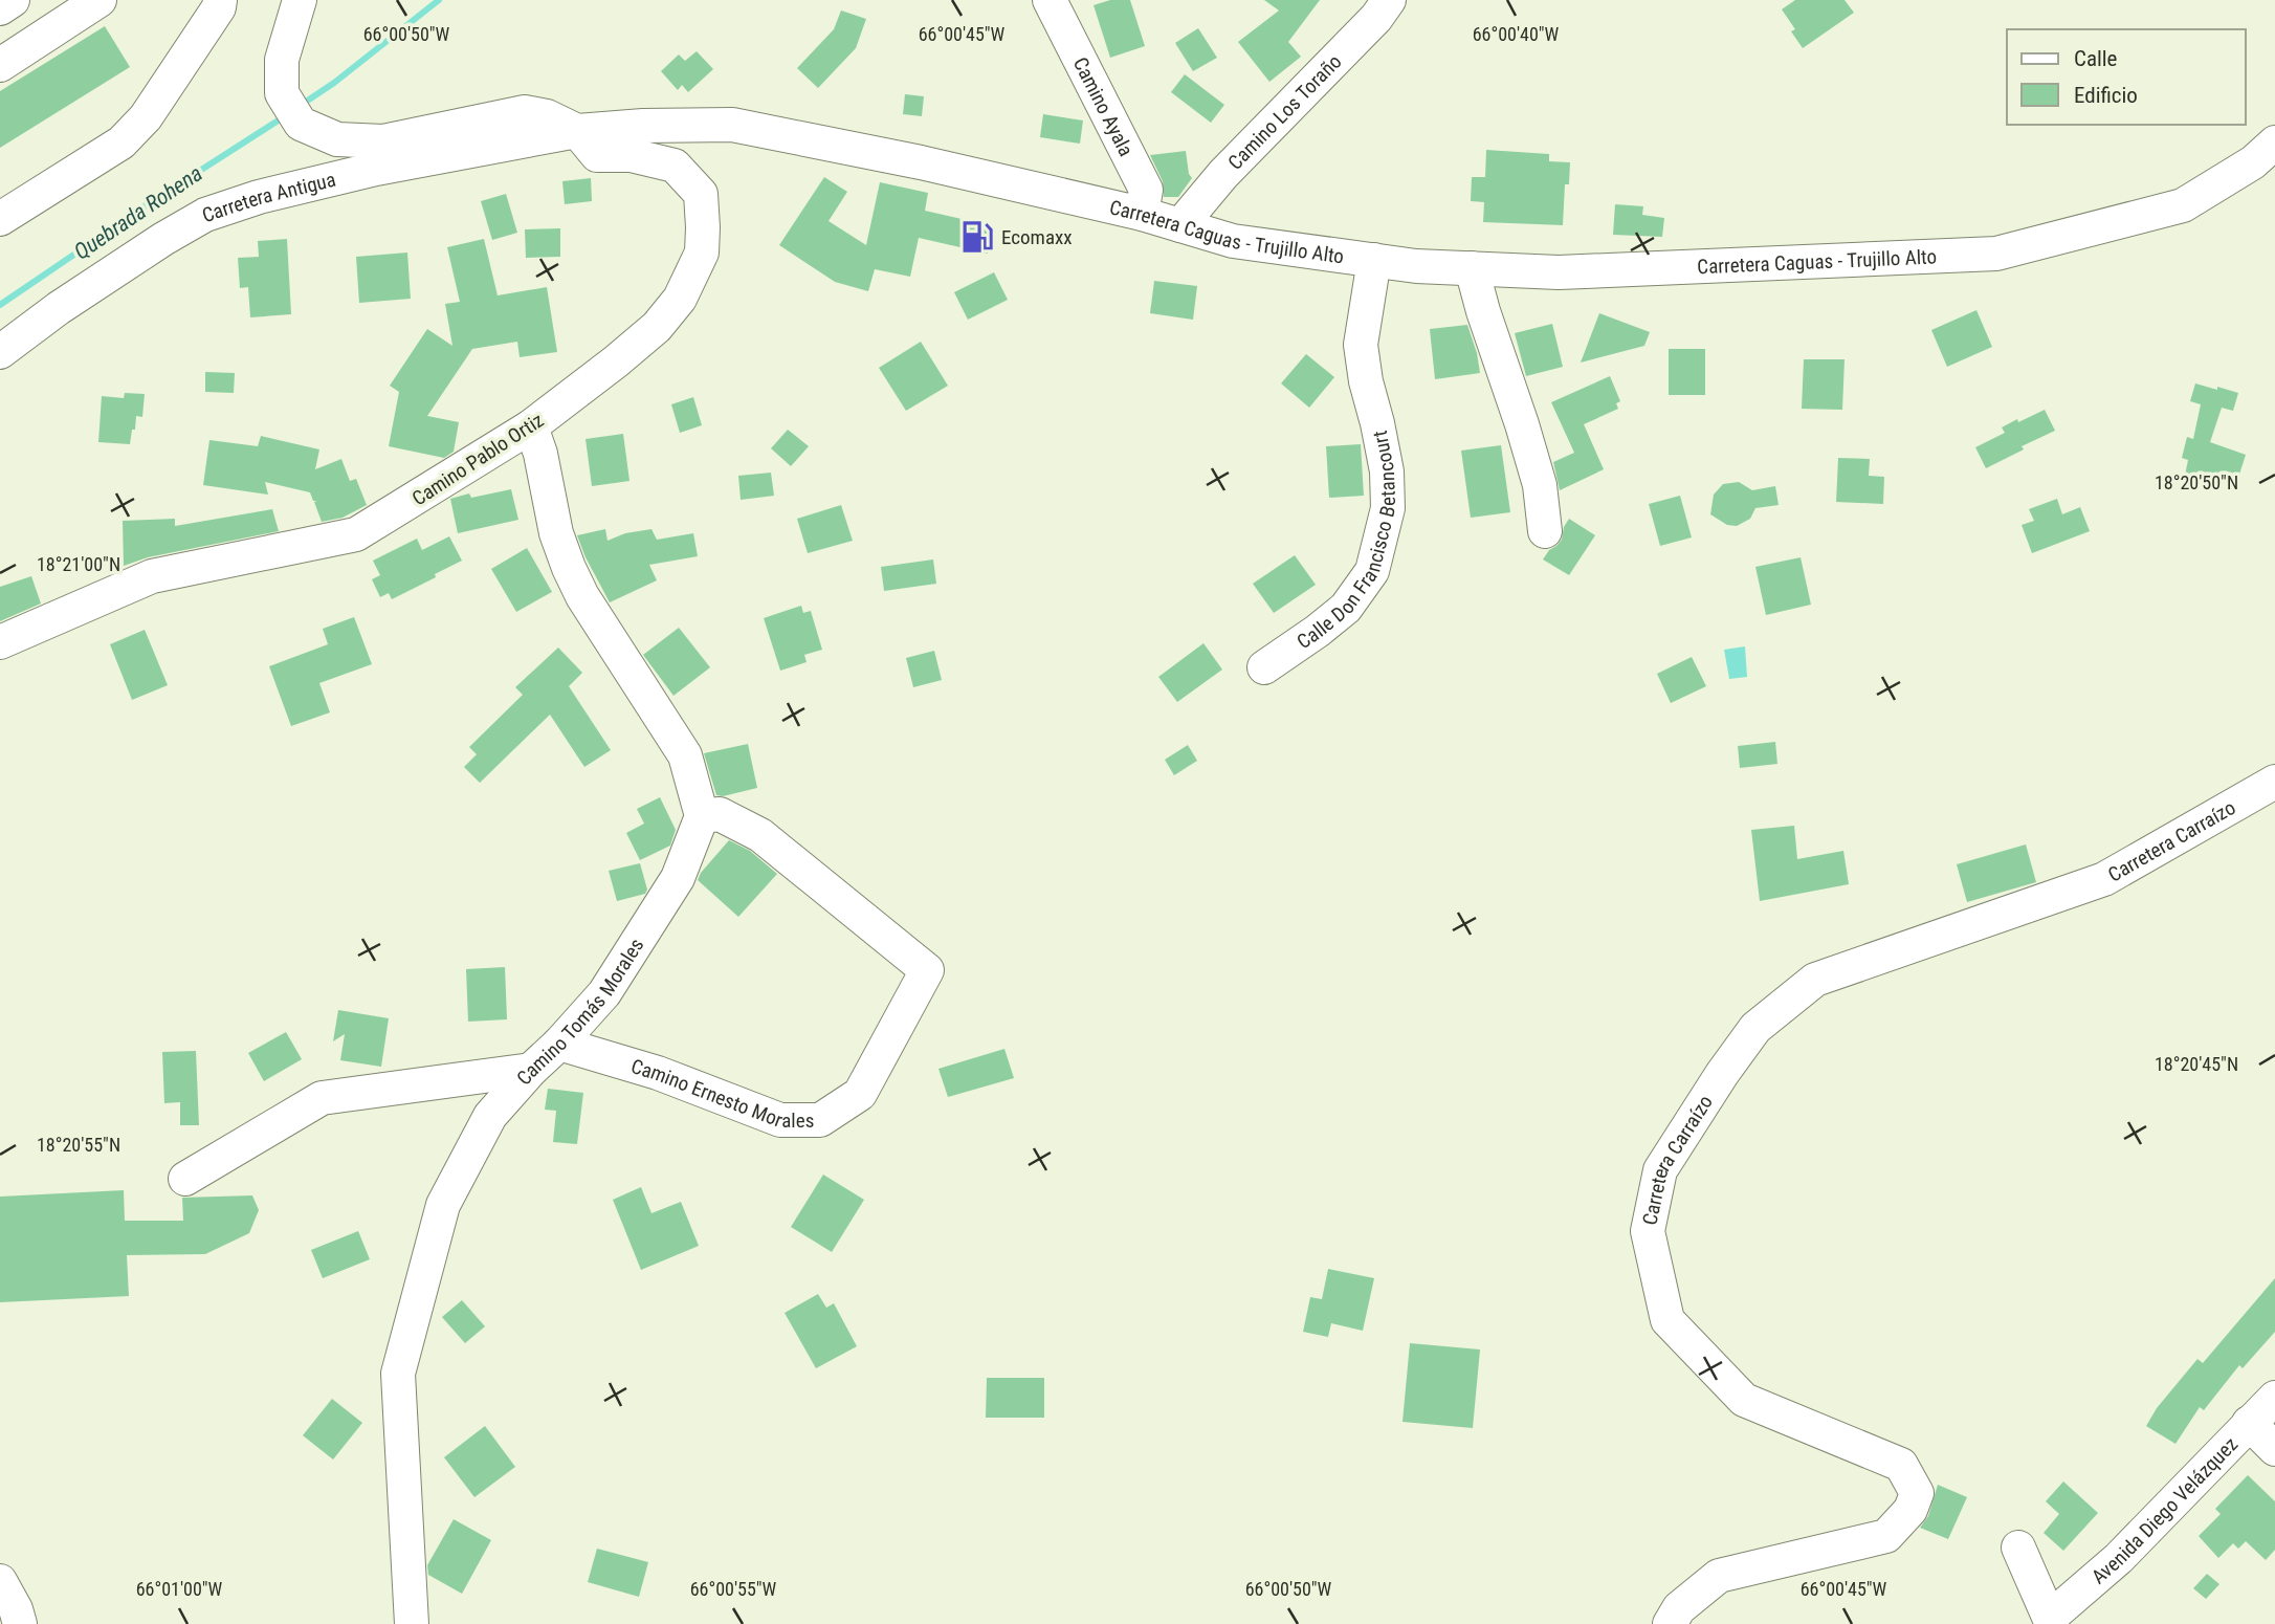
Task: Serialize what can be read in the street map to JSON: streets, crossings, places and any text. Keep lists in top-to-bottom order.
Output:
{
  "streets": {
    "street": [
      "Camino Ayala",
      "Camino Los Toraño",
      "Carretera Antigua",
      "Carretera Caguas - Trujillo Alto",
      "Camino Pablo Ortiz",
      "Calle Don Francisco Betancourt",
      "Carretera Carraízo",
      "Camino Tomás Morales",
      "Camino Ernesto Morales",
      "Avenida Diego Velázquez"
    ]
  },
  "crossings": [
    ["Camino Ayala", "Carretera Caguas - Trujillo Alto"],
    ["Camino Los Toraño", "Carretera Caguas - Trujillo Alto"],
    ["Carretera Antigua", "Carretera Caguas - Trujillo Alto"],
    ["Carretera Antigua", "Camino Pablo Ortiz"],
    ["Carretera Caguas - Trujillo Alto", "Camino Pablo Ortiz"],
    ["Carretera Caguas - Trujillo Alto", "Calle Don Francisco Betancourt"],
    ["Camino Tomás Morales", "Camino Ernesto Morales"]
  ],
  "water": ["Quebrada Rohena"],
  "places": {
    "fuel station": ["Ecomaxx"]
  },
  "legend": ["Calle", "Edificio"],
  "coordinates": [
    "66°00'50\"W",
    "66°00'45\"W",
    "66°00'40\"W",
    "18°20'50\"N",
    "18°21'00\"N",
    "18°20'45\"N",
    "18°20'55\"N",
    "66°01'00\"W",
    "66°00'55\"W"
  ]
}
